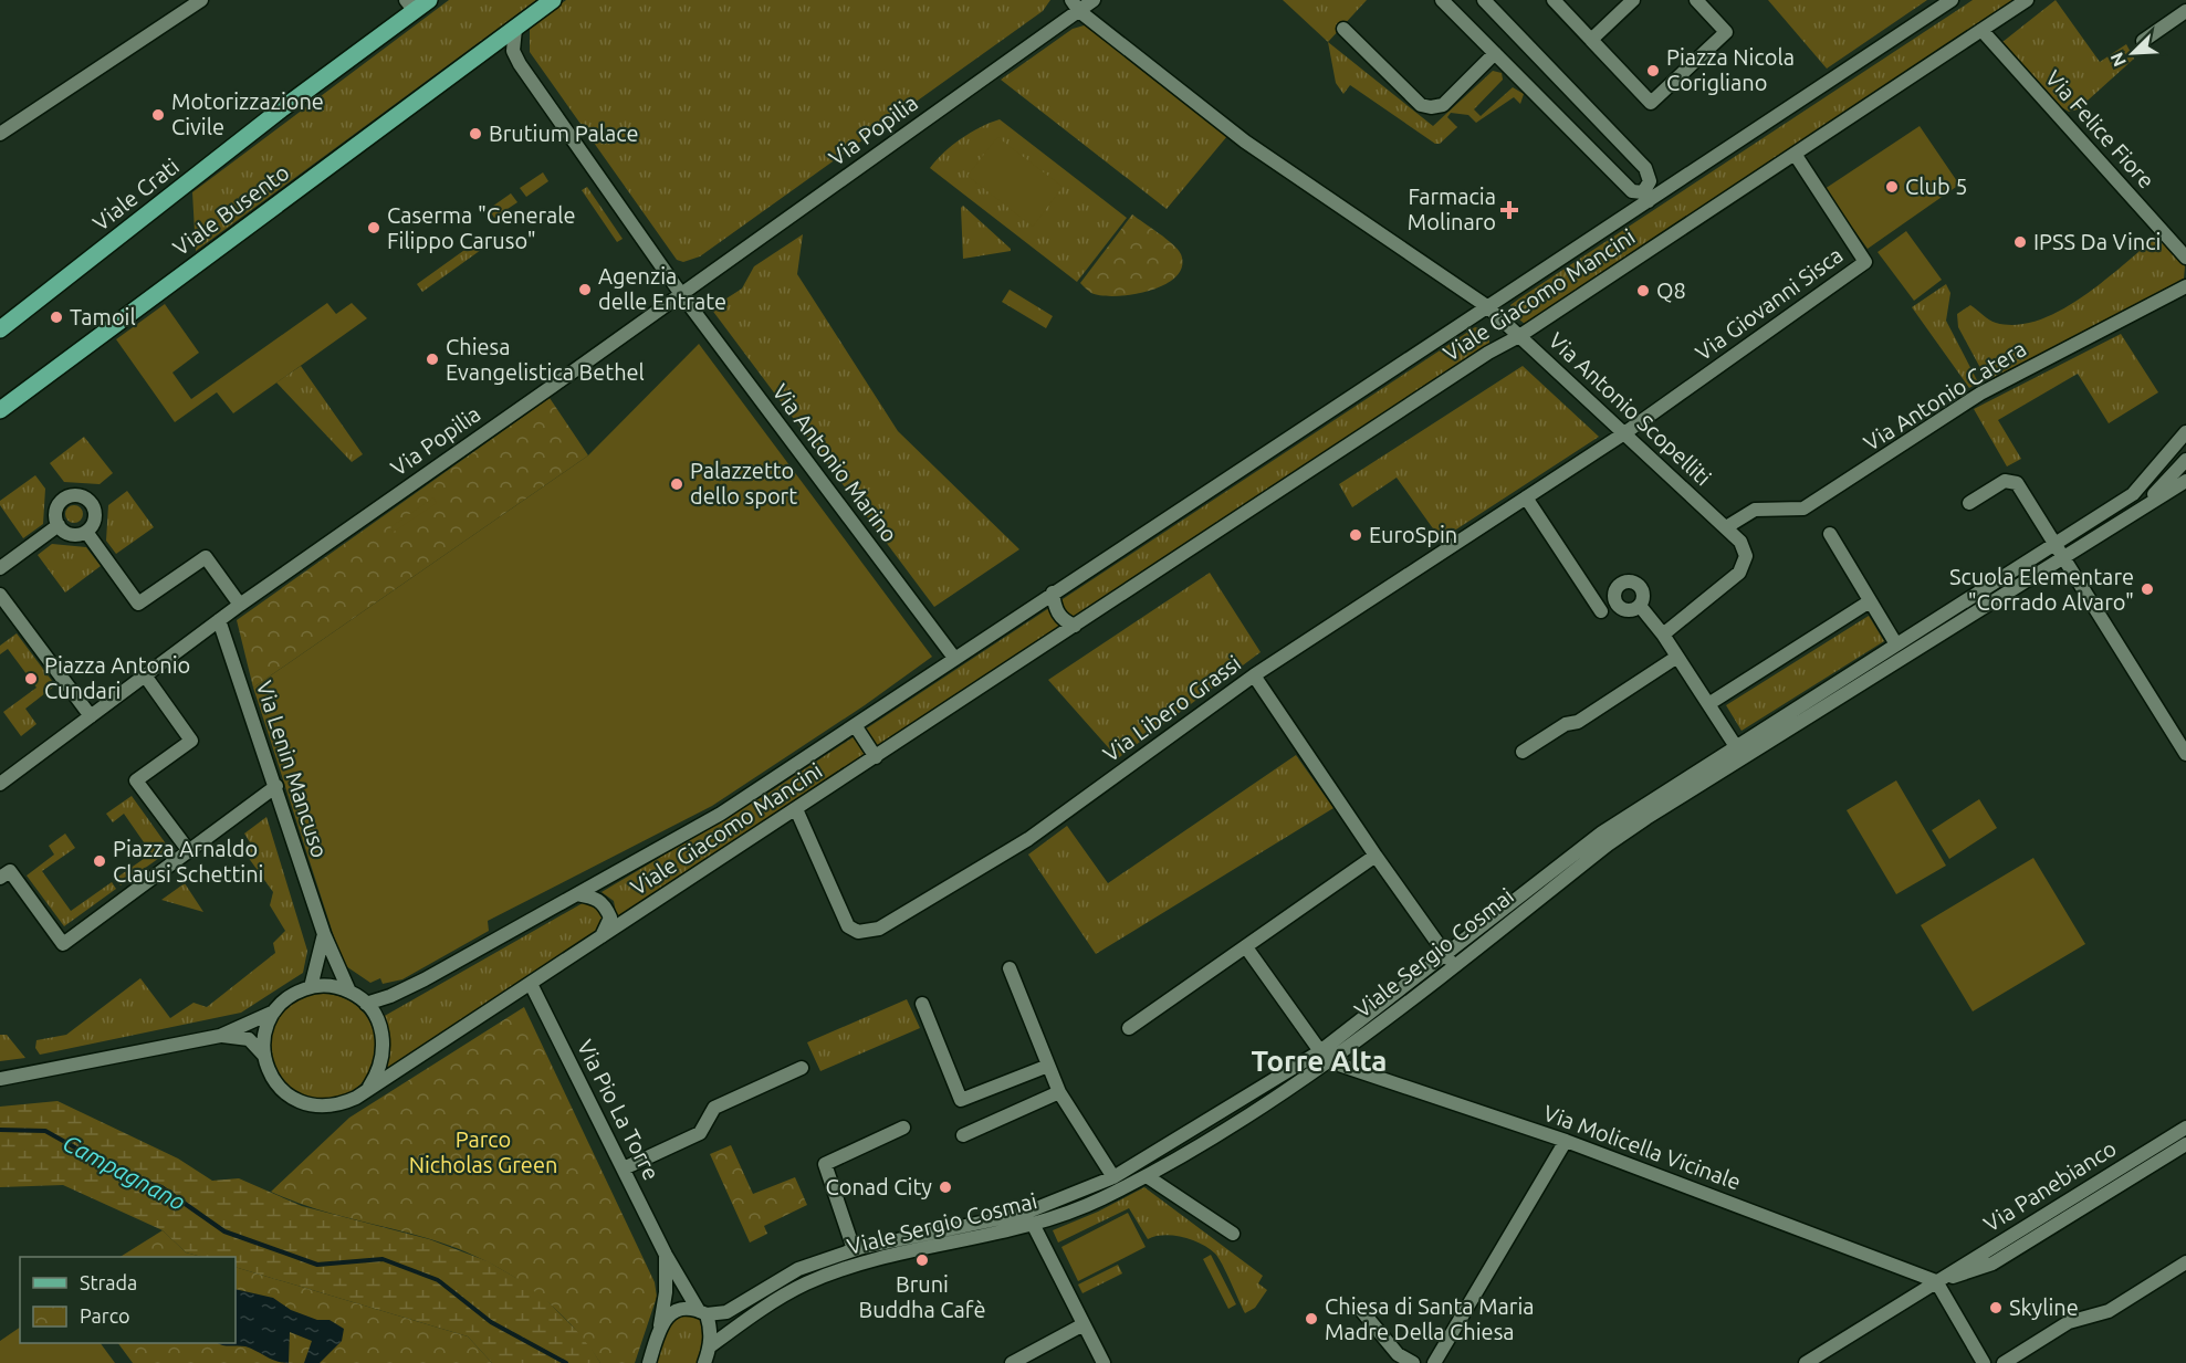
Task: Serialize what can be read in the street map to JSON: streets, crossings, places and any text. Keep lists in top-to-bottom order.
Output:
{
  "streets": {
    "main road": ["Viale Crati", "Viale Busento"],
    "street": [
      "Via Felice Fiore",
      "Via Popilia",
      "Viale Giacomo Mancini",
      "Via Giovanni Sisca",
      "Via Antonio Catera",
      "Via Antonio Scopelliti",
      "Via Antonio Marino",
      "Via Libero Grassi",
      "Via Lenin Mancuso",
      "Viale Sergio Cosmai",
      "Via Pio La Torre",
      "Via Molicella Vicinale",
      "Via Panebianco"
    ]
  },
  "crossings": [
    ["Via Felice Fiore", "Viale Giacomo Mancini"],
    ["Via Popilia", "Via Antonio Scopelliti"],
    ["Via Popilia", "Via Antonio Marino"],
    ["Via Popilia", "Via Lenin Mancuso"],
    ["Viale Busento", "Via Antonio Marino"],
    ["Viale Giacomo Mancini", "Via Giovanni Sisca"],
    ["Viale Giacomo Mancini", "Via Antonio Scopelliti"],
    ["Viale Giacomo Mancini", "Via Antonio Marino"],
    ["Viale Giacomo Mancini", "Via Libero Grassi"],
    ["Viale Giacomo Mancini", "Via Lenin Mancuso"],
    ["Viale Giacomo Mancini", "Via Pio La Torre"],
    ["Via Giovanni Sisca", "Via Antonio Scopelliti"],
    ["Via Giovanni Sisca", "Via Libero Grassi"],
    ["Via Antonio Catera", "Via Antonio Scopelliti"],
    ["Via Antonio Scopelliti", "Via Libero Grassi"],
    ["Viale Sergio Cosmai", "Via Pio La Torre"],
    ["Viale Sergio Cosmai", "Via Molicella Vicinale"],
    ["Via Molicella Vicinale", "Via Panebianco"]
  ],
  "districts": ["Torre Alta"],
  "water": ["Campagnano"],
  "parks": ["Parco Nicholas Green"],
  "places": {
    "other": [
      "Piazza Nicola Corigliano",
      "Motorizzazione Civile",
      "Brutium Palace",
      "Club 5",
      "Caserma \"Generale Filippo Caruso\"",
      "IPSS Da Vinci",
      "Agenzia delle Entrate",
      "Q8",
      "Tamoil",
      "Chiesa Evangelistica Bethel",
      "Palazzetto dello sport",
      "EuroSpin",
      "Scuola Elementare \"Corrado Alvaro\"",
      "Piazza Antonio Cundari",
      "Piazza Arnaldo Clausi Schettini",
      "Conad City",
      "Bruni Buddha Cafè",
      "Skyline",
      "Chiesa di Santa Maria Madre Della Chiesa"
    ],
    "health": ["Farmacia Molinaro"]
  },
  "legend": ["Strada", "Parco"],
  "north": "bottom left"
}
